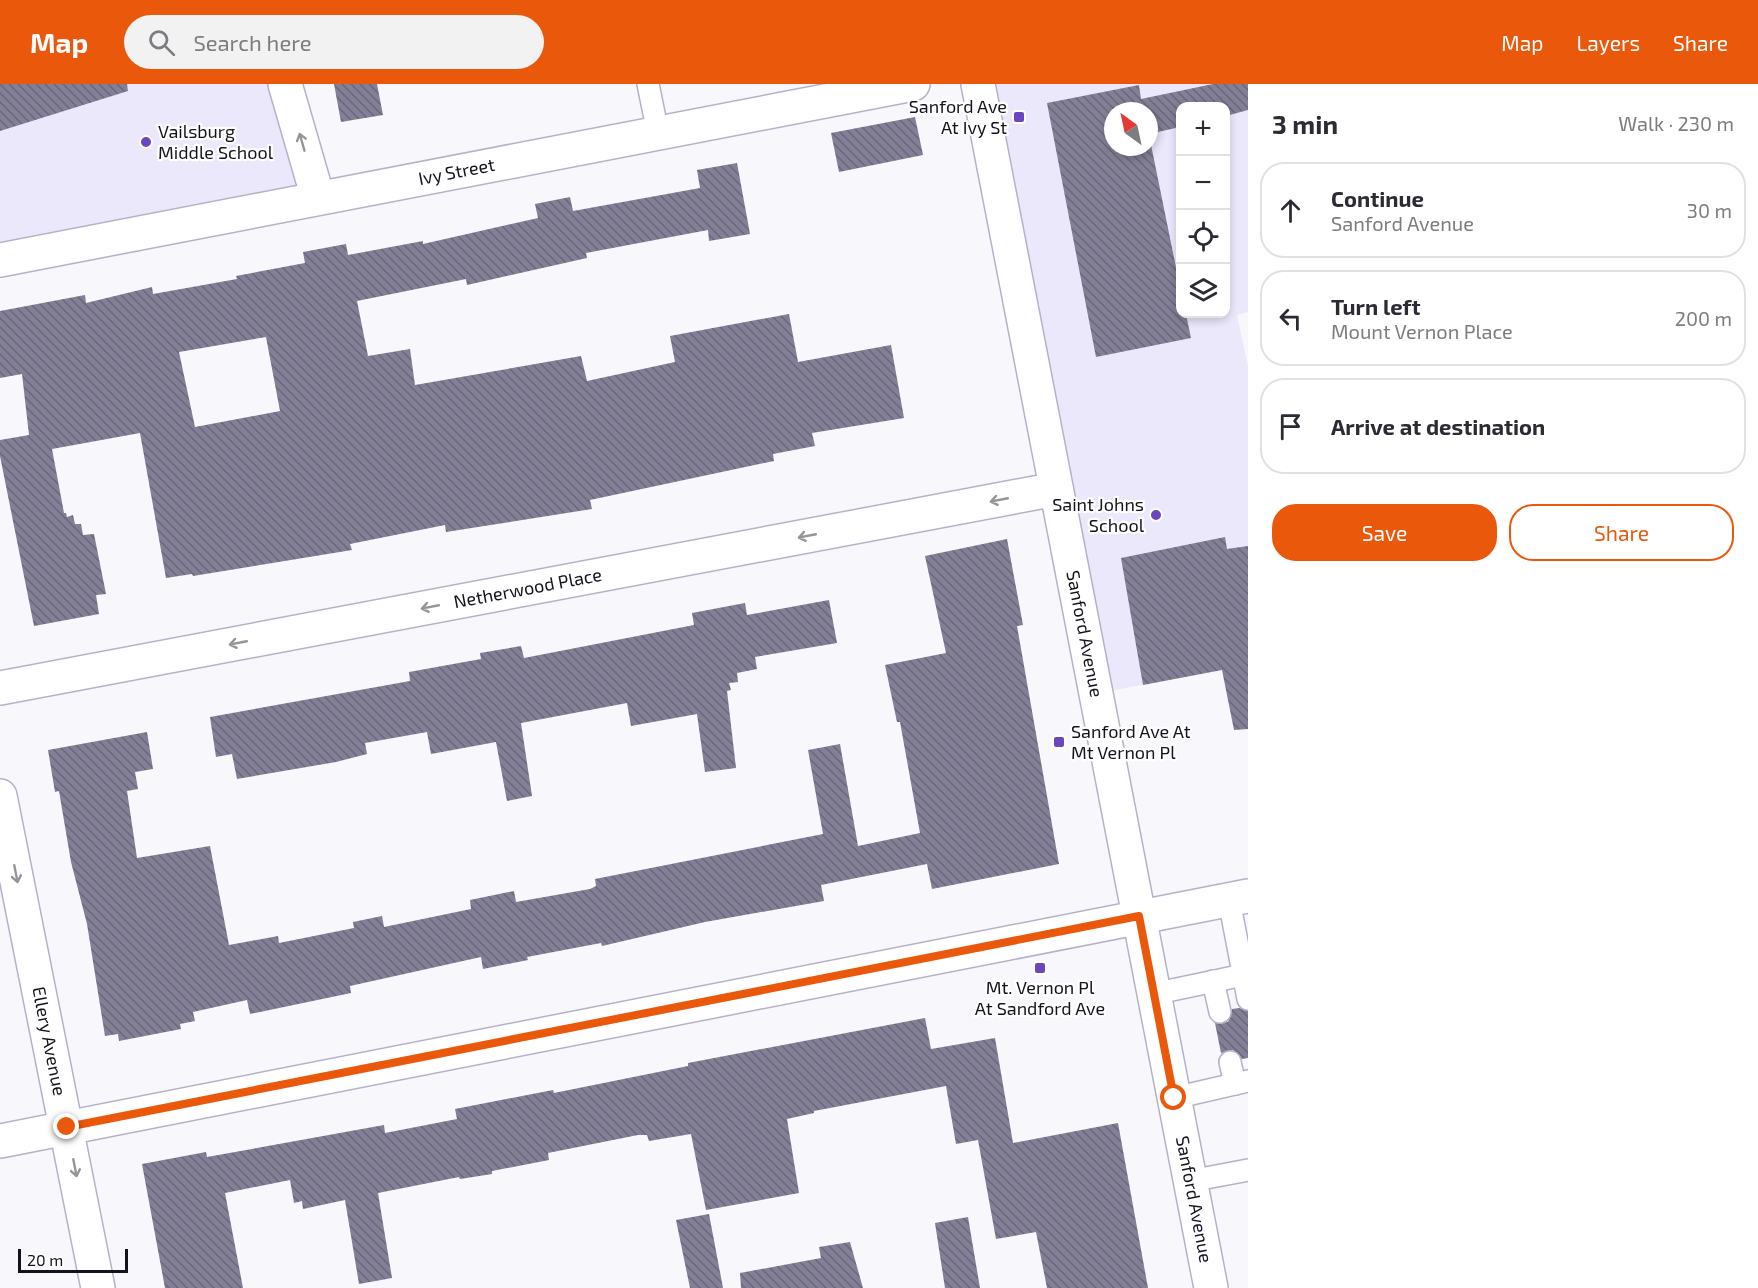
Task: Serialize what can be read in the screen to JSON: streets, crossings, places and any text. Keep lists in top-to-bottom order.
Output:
{
  "streets": {
    "street": [
      "Ivy Street",
      "Netherwood Place",
      "Sanford Avenue",
      "Ellery Avenue"
    ]
  },
  "crossings": [
    ["Netherwood Place", "Sanford Avenue"]
  ],
  "one_way": ["Netherwood Place", "Ellery Avenue"],
  "places": {
    "transit": ["Sanford Ave At Ivy St", "Sanford Ave At Mt Vernon Pl", "Mt. Vernon Pl At Sandford Ave"],
    "other": ["Vailsburg Middle School", "Saint Johns School"]
  },
  "scale_bar": "20 m",
  "north": "top left",
  "page": {
    "header": "Map",
    "search": "Search here",
    "nav": ["Map", "Layers", "Share"],
    "heading": ["3 min", "Walk · 230 m"],
    "map_buttons": ["+", "−"],
    "list": [
      ["Continue", "Sanford Avenue", "30 m"],
      ["Turn left", "Mount Vernon Place", "200 m"],
      "Arrive at destination"
    ],
    "buttons": ["Save", "Share"],
    "scale": "20 m"
  }
}
